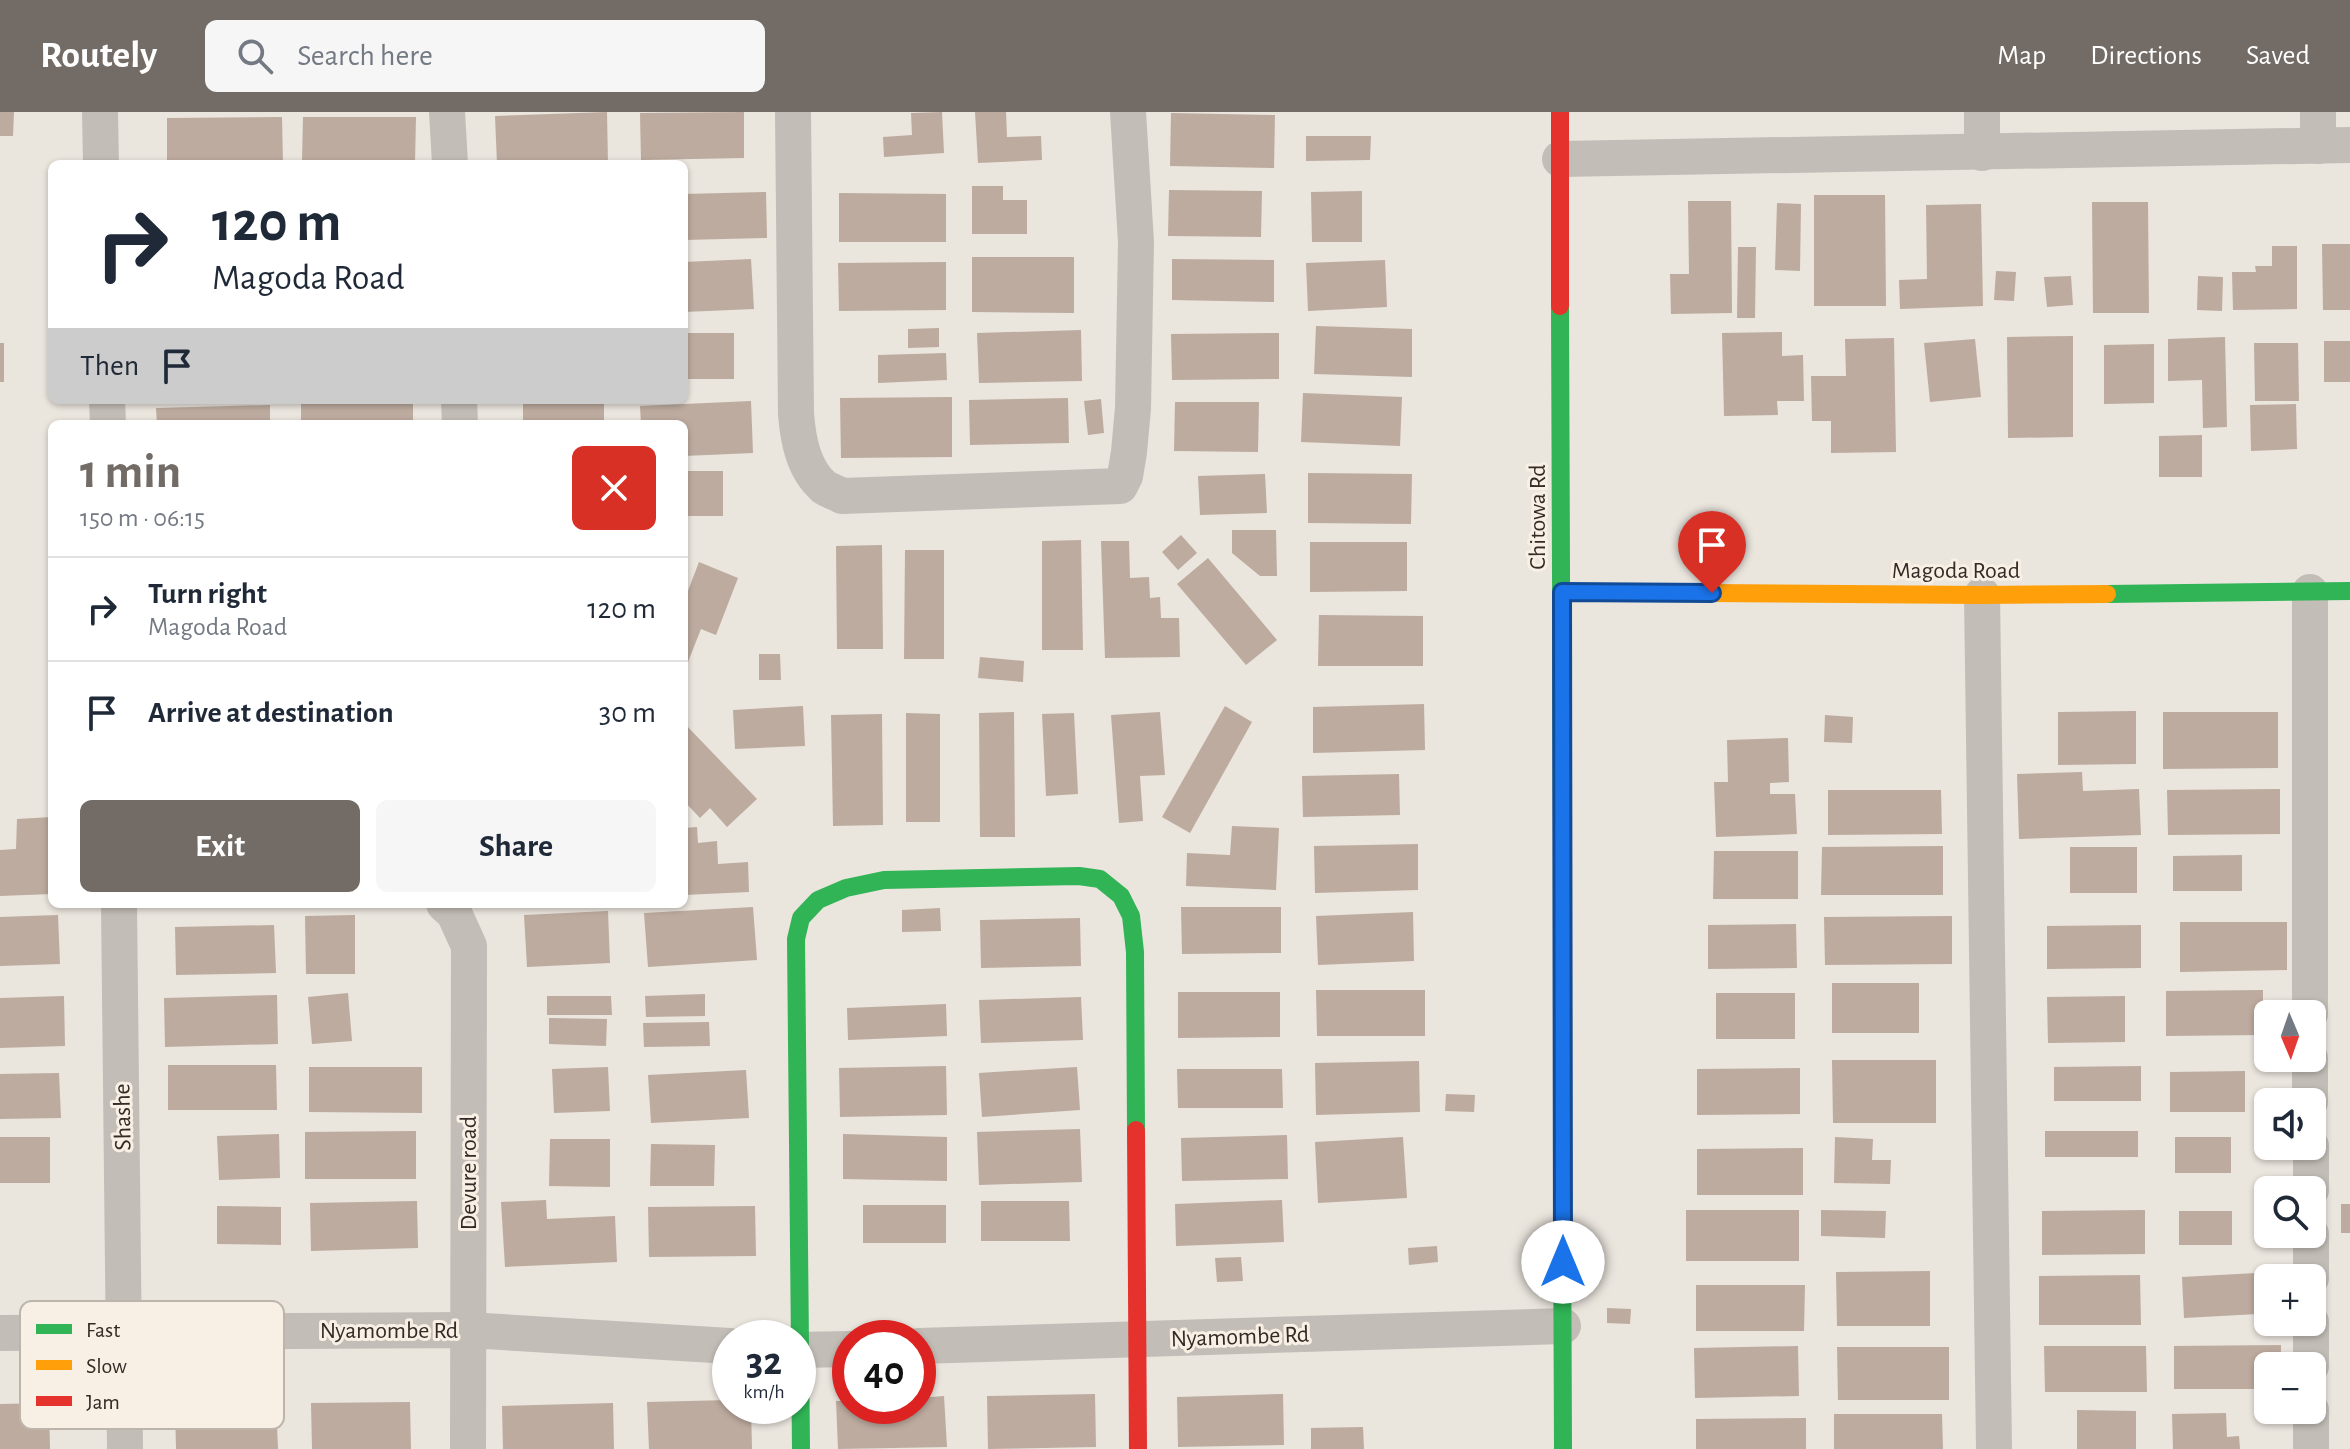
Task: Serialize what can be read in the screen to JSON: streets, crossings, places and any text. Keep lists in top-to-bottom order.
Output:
{
  "streets": {
    "street": [
      "Chitowa Rd",
      "Magoda Road",
      "Shashe",
      "Devure road",
      "Nyamombe Rd"
    ]
  },
  "crossings": [
    ["Chitowa Rd", "Magoda Road"],
    ["Chitowa Rd", "Nyamombe Rd"],
    ["Devure road", "Nyamombe Rd"]
  ],
  "legend": ["Fast", "Slow", "Jam"],
  "north": "bottom",
  "page": {
    "header": "Routely",
    "search": "Search here",
    "nav": ["Map", "Directions", "Saved"],
    "turn": ["120 m", "Magoda Road"],
    "then": "Then",
    "heading": ["1 min", "150 m · 06:15"],
    "list": [
      {
        "name": "Turn right",
        "note": "Magoda Road",
        "value": "120 m"
      },
      {
        "name": "Arrive at destination",
        "value": "30 m"
      }
    ],
    "buttons": ["Exit", "Share"],
    "map_buttons": ["+", "−"],
    "speed": "32 km/h",
    "limit": "40"
  }
}
